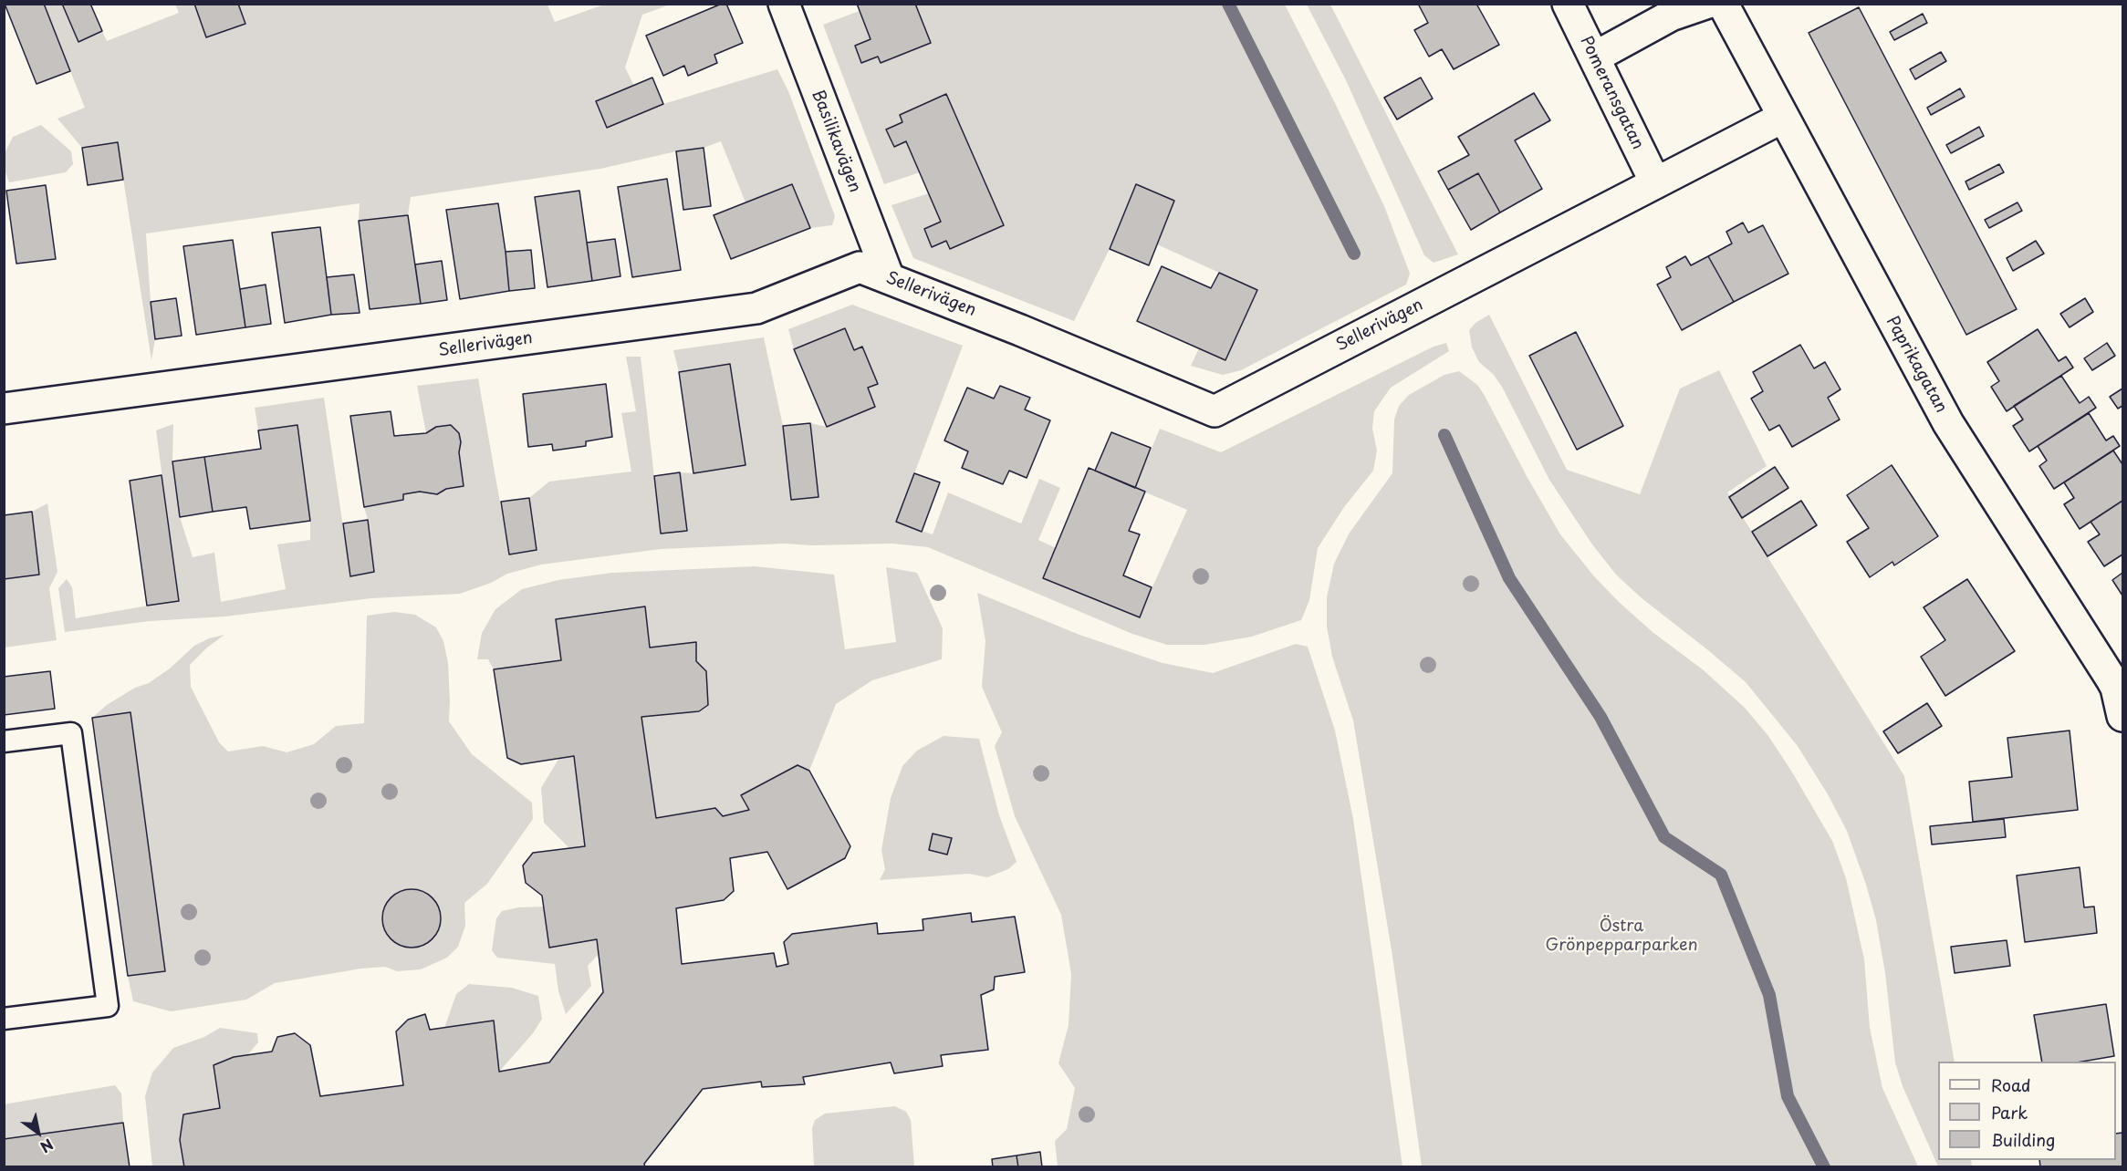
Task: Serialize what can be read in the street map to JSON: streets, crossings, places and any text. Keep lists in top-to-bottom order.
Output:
{
  "streets": {
    "street": [
      "Pomeransgatan",
      "Basilikavägen",
      "Sellerivägen",
      "Paprikagatan"
    ]
  },
  "crossings": [
    ["Pomeransgatan", "Sellerivägen"],
    ["Basilikavägen", "Sellerivägen"],
    ["Sellerivägen", "Paprikagatan"]
  ],
  "parks": ["Östra Grönpepparparken"],
  "legend": ["Road", "Park", "Building"],
  "north": "bottom right"
}
